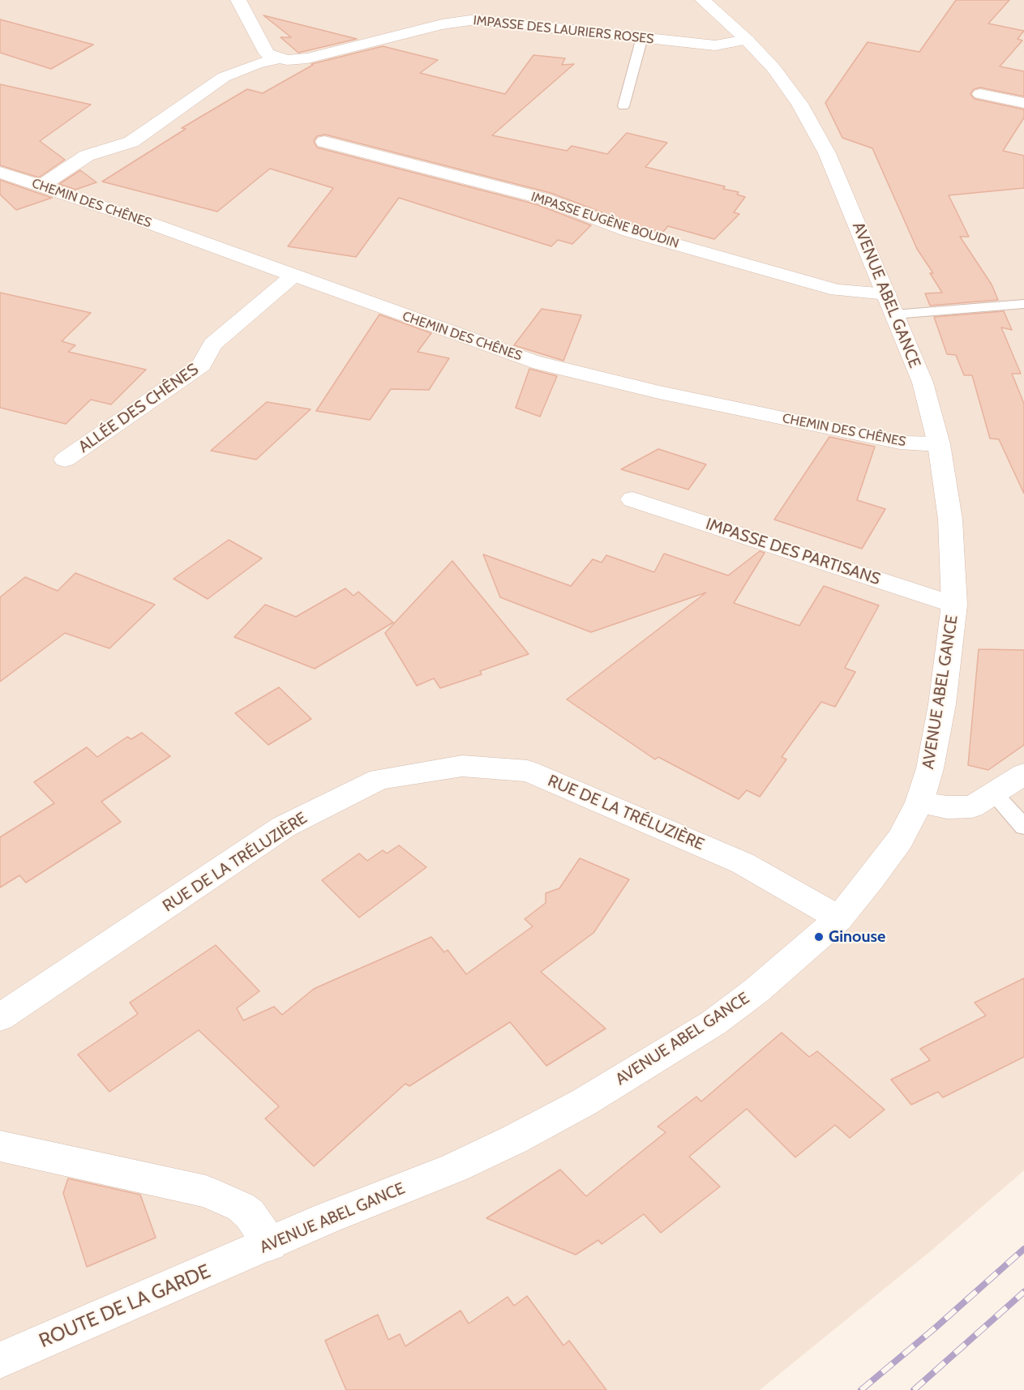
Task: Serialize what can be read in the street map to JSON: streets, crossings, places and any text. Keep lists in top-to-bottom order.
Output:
{
  "streets": {
    "street": [
      "IMPASSE DES LAURIERS ROSES",
      "CHEMIN DES CHÊNES",
      "IMPASSE EUGÈNE BOUDIN",
      "AVENUE ABEL GANCE",
      "ALLÉE DES CHÊNES",
      "IMPASSE DES PARTISANS",
      "RUE DE LA TRÉLUZIÈRE",
      "ROUTE DE LA GARDE"
    ]
  },
  "crossings": [
    ["IMPASSE DES LAURIERS ROSES", "CHEMIN DES CHÊNES"],
    ["IMPASSE DES LAURIERS ROSES", "AVENUE ABEL GANCE"],
    ["CHEMIN DES CHÊNES", "AVENUE ABEL GANCE"],
    ["CHEMIN DES CHÊNES", "ALLÉE DES CHÊNES"],
    ["IMPASSE EUGÈNE BOUDIN", "AVENUE ABEL GANCE"],
    ["AVENUE ABEL GANCE", "IMPASSE DES PARTISANS"],
    ["AVENUE ABEL GANCE", "RUE DE LA TRÉLUZIÈRE"],
    ["AVENUE ABEL GANCE", "ROUTE DE LA GARDE"]
  ],
  "places": ["Ginouse"]
}
